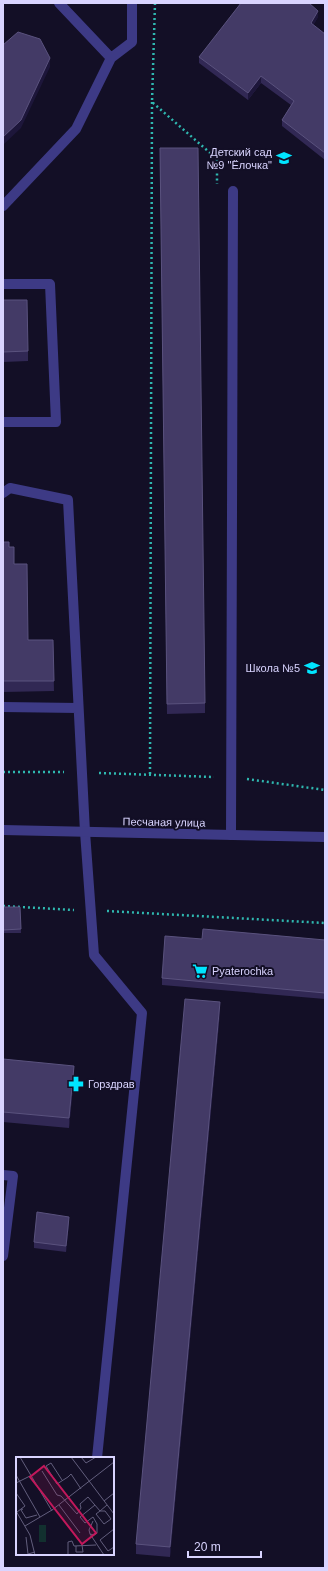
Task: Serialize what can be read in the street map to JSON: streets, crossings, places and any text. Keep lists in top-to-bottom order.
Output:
{
  "streets": {
    "street": ["Песчаная улица"]
  },
  "places": {
    "school or university": ["Детский сад №9 \"Ёлочка\"", "Школа №5"],
    "supermarket": ["Pyaterochka"],
    "pharmacy": ["Горздрав"]
  },
  "scale_bar": "20 m"
}
